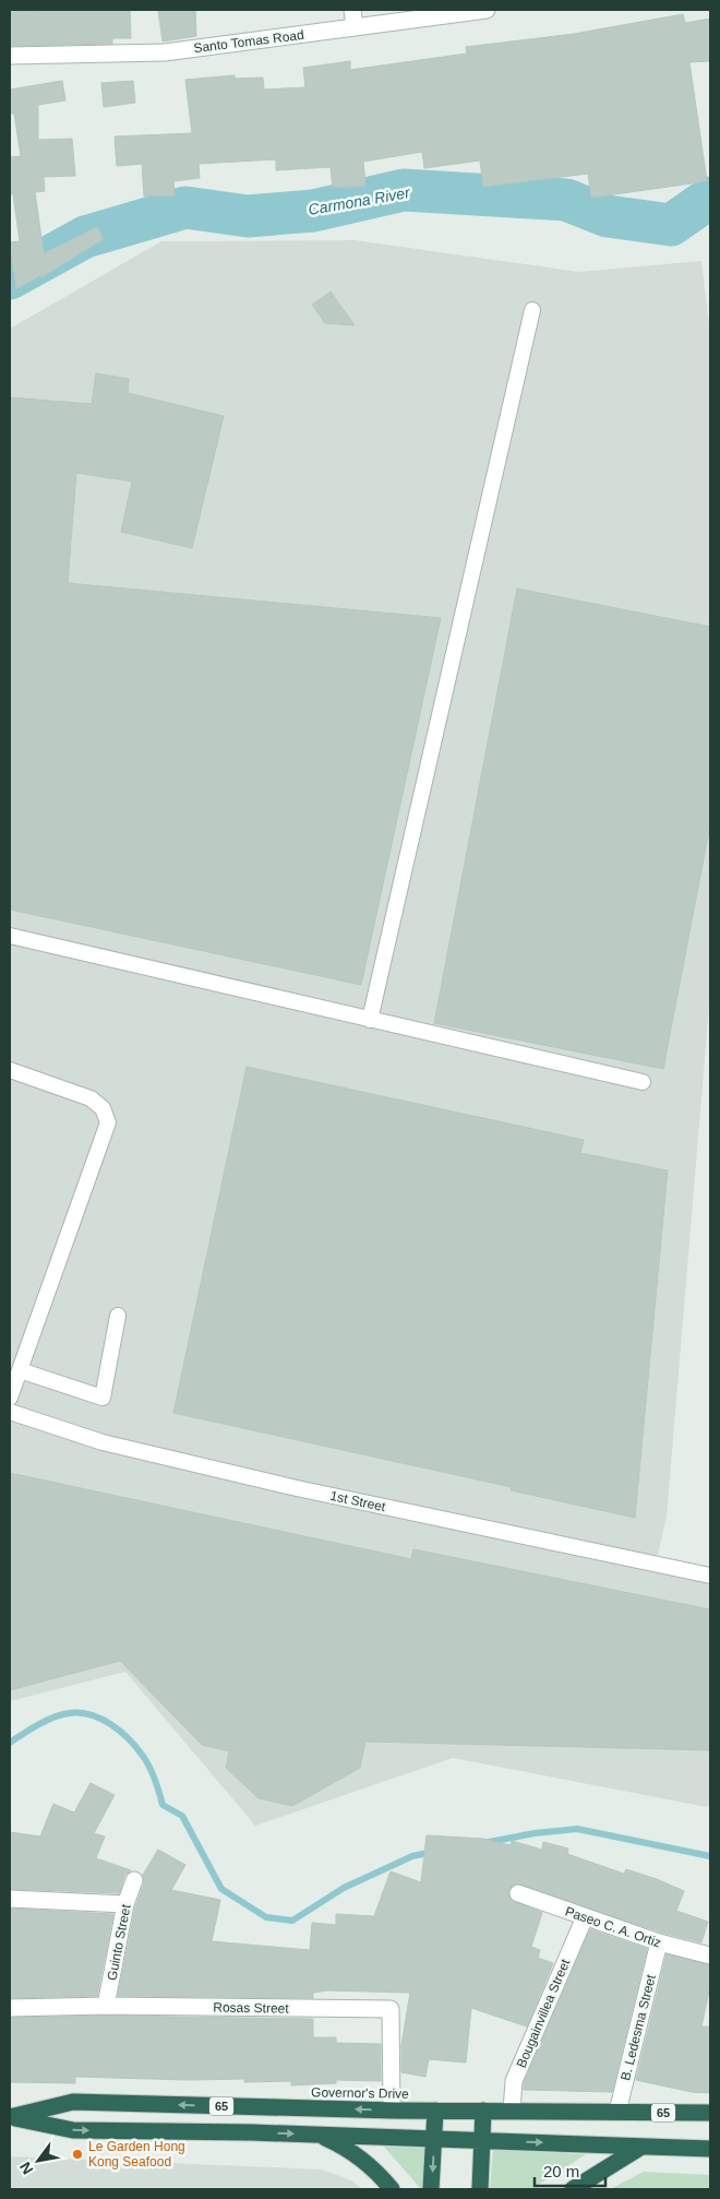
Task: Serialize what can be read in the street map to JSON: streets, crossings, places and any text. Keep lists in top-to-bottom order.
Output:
{
  "streets": {
    "highway": ["Governor's Drive", "65"],
    "street": [
      "Santo Tomas Road",
      "Paseo C. A. Ortiz",
      "Guinto Street",
      "Rosas Street",
      "Bougainvillea Street",
      "B. Ledesma Street"
    ],
    "lane": ["1st Street"]
  },
  "crossings": [
    ["Paseo C. A. Ortiz", "Bougainvillea Street"],
    ["Paseo C. A. Ortiz", "B. Ledesma Street"],
    ["Guinto Street", "Rosas Street"],
    ["Rosas Street", "Governor's Drive"],
    ["Bougainvillea Street", "Governor's Drive"],
    ["B. Ledesma Street", "Governor's Drive"]
  ],
  "water": ["Carmona River"],
  "places": ["Le Garden Hong Kong Seafood"],
  "scale_bar": "20 m",
  "north": "bottom left"
}
